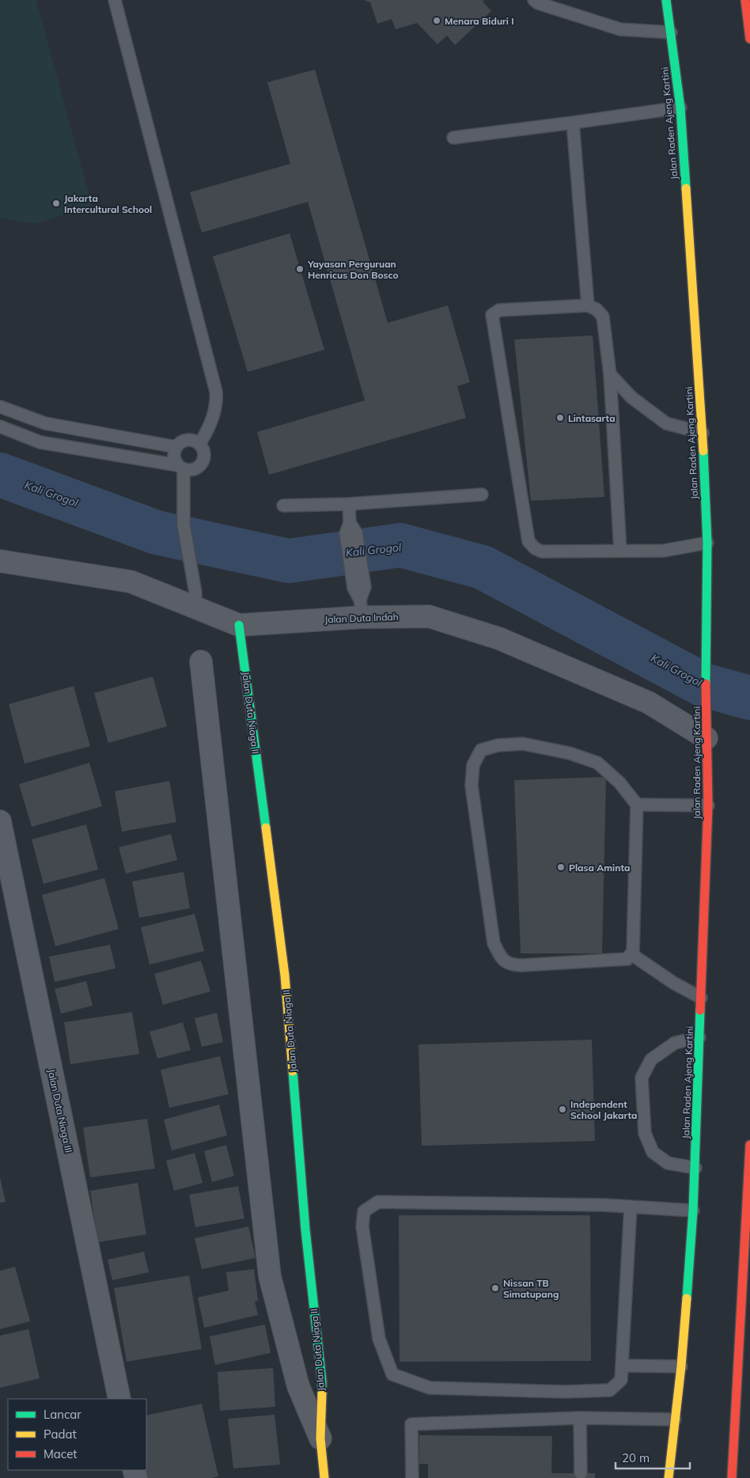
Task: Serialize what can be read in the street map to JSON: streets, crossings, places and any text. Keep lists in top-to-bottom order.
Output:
{
  "streets": {
    "main road": ["Jalan Raden Ajeng Kartini", "Jalan Duta Niaga II"],
    "street": ["Jalan Duta Indah", "Jalan Duta Niaga III"]
  },
  "crossings": [
    ["Jalan Raden Ajeng Kartini", "Jalan Duta Indah"],
    ["Jalan Duta Indah", "Jalan Duta Niaga II"]
  ],
  "water": ["Kali Grogol"],
  "places": [
    "Menara Biduri I",
    "Jakarta Intercultural School",
    "Yayasan Perguruan Henricus Don Bosco",
    "Lintasarta",
    "Plasa Aminta",
    "Independent School Jakarta",
    "Nissan TB Simatupang"
  ],
  "legend": ["Lancar", "Padat", "Macet"],
  "scale_bar": "20 m"
}
